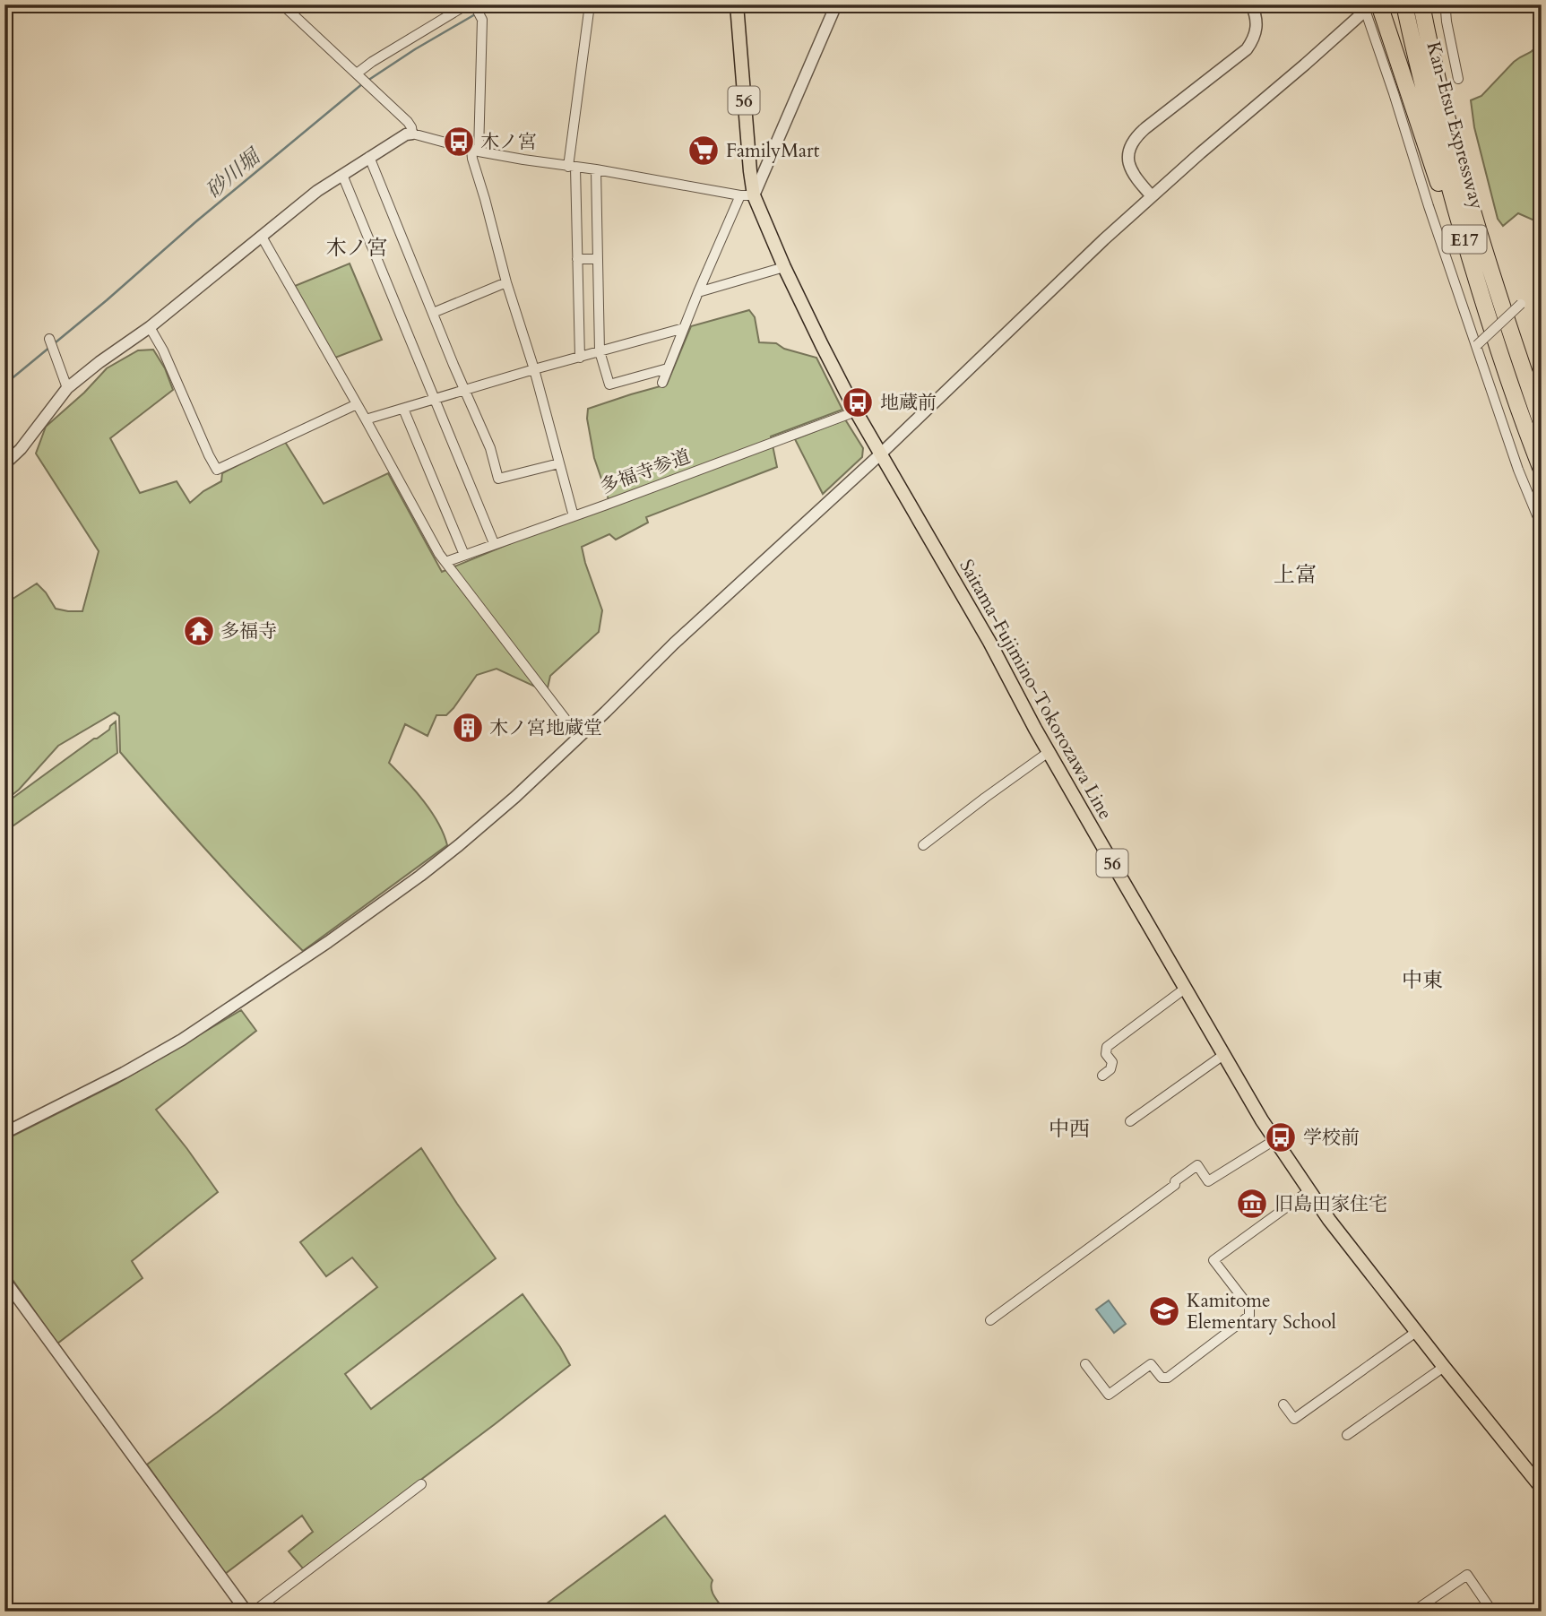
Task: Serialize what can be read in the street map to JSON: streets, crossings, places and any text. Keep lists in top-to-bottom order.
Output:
{
  "streets": {
    "highway": ["Kan-Etsu Expressway", "E17"],
    "main road": ["56", "Saitama-Fujimino-Tokorozawa Line"],
    "street": ["多福寺参道"]
  },
  "crossings": [
    ["多福寺参道", "Saitama-Fujimino-Tokorozawa Line"]
  ],
  "districts": [
    "木ノ宮",
    "上富",
    "中東",
    "中西"
  ],
  "water": ["砂川堀"],
  "places": {
    "bus stop": ["木ノ宮", "地蔵前", "学校前"],
    "supermarket": ["FamilyMart"],
    "temple": ["多福寺"],
    "building": ["木ノ宮地蔵堂"],
    "museum": ["旧島田家住宅"],
    "school or university": ["Kamitome Elementary School"]
  }
}
